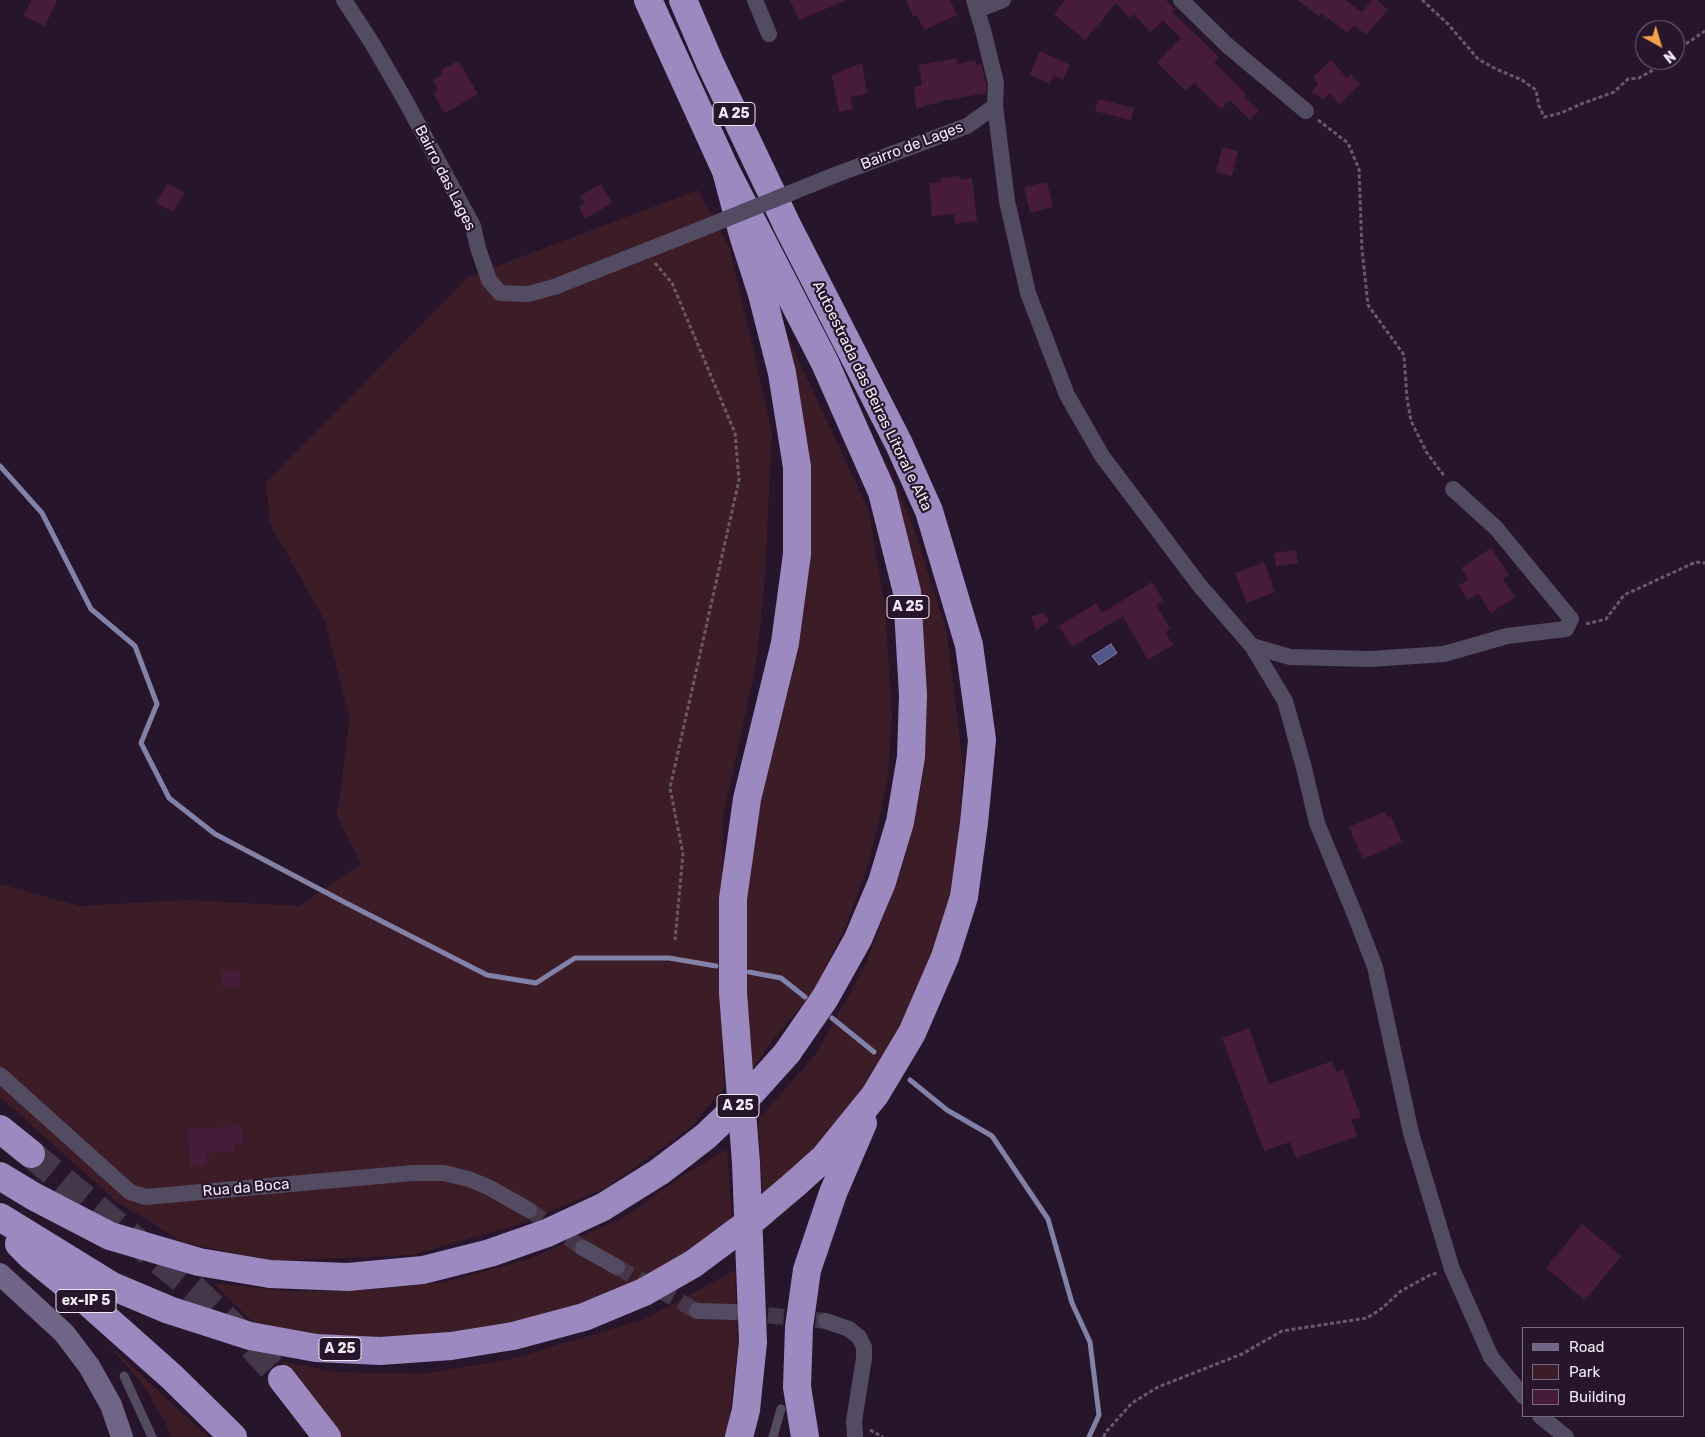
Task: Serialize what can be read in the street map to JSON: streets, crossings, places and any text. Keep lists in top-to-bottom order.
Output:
{
  "streets": {
    "highway": ["A 25", "Autoestrada das Beiras Litoral e Alta", "ex-IP 5"],
    "street": ["Bairro de Lages", "Bairro das Lages", "Rua da Boca"]
  },
  "crossings": [
    ["Bairro de Lages", "Bairro das Lages"]
  ],
  "legend": ["Road", "Park", "Building"],
  "north": "bottom right"
}
